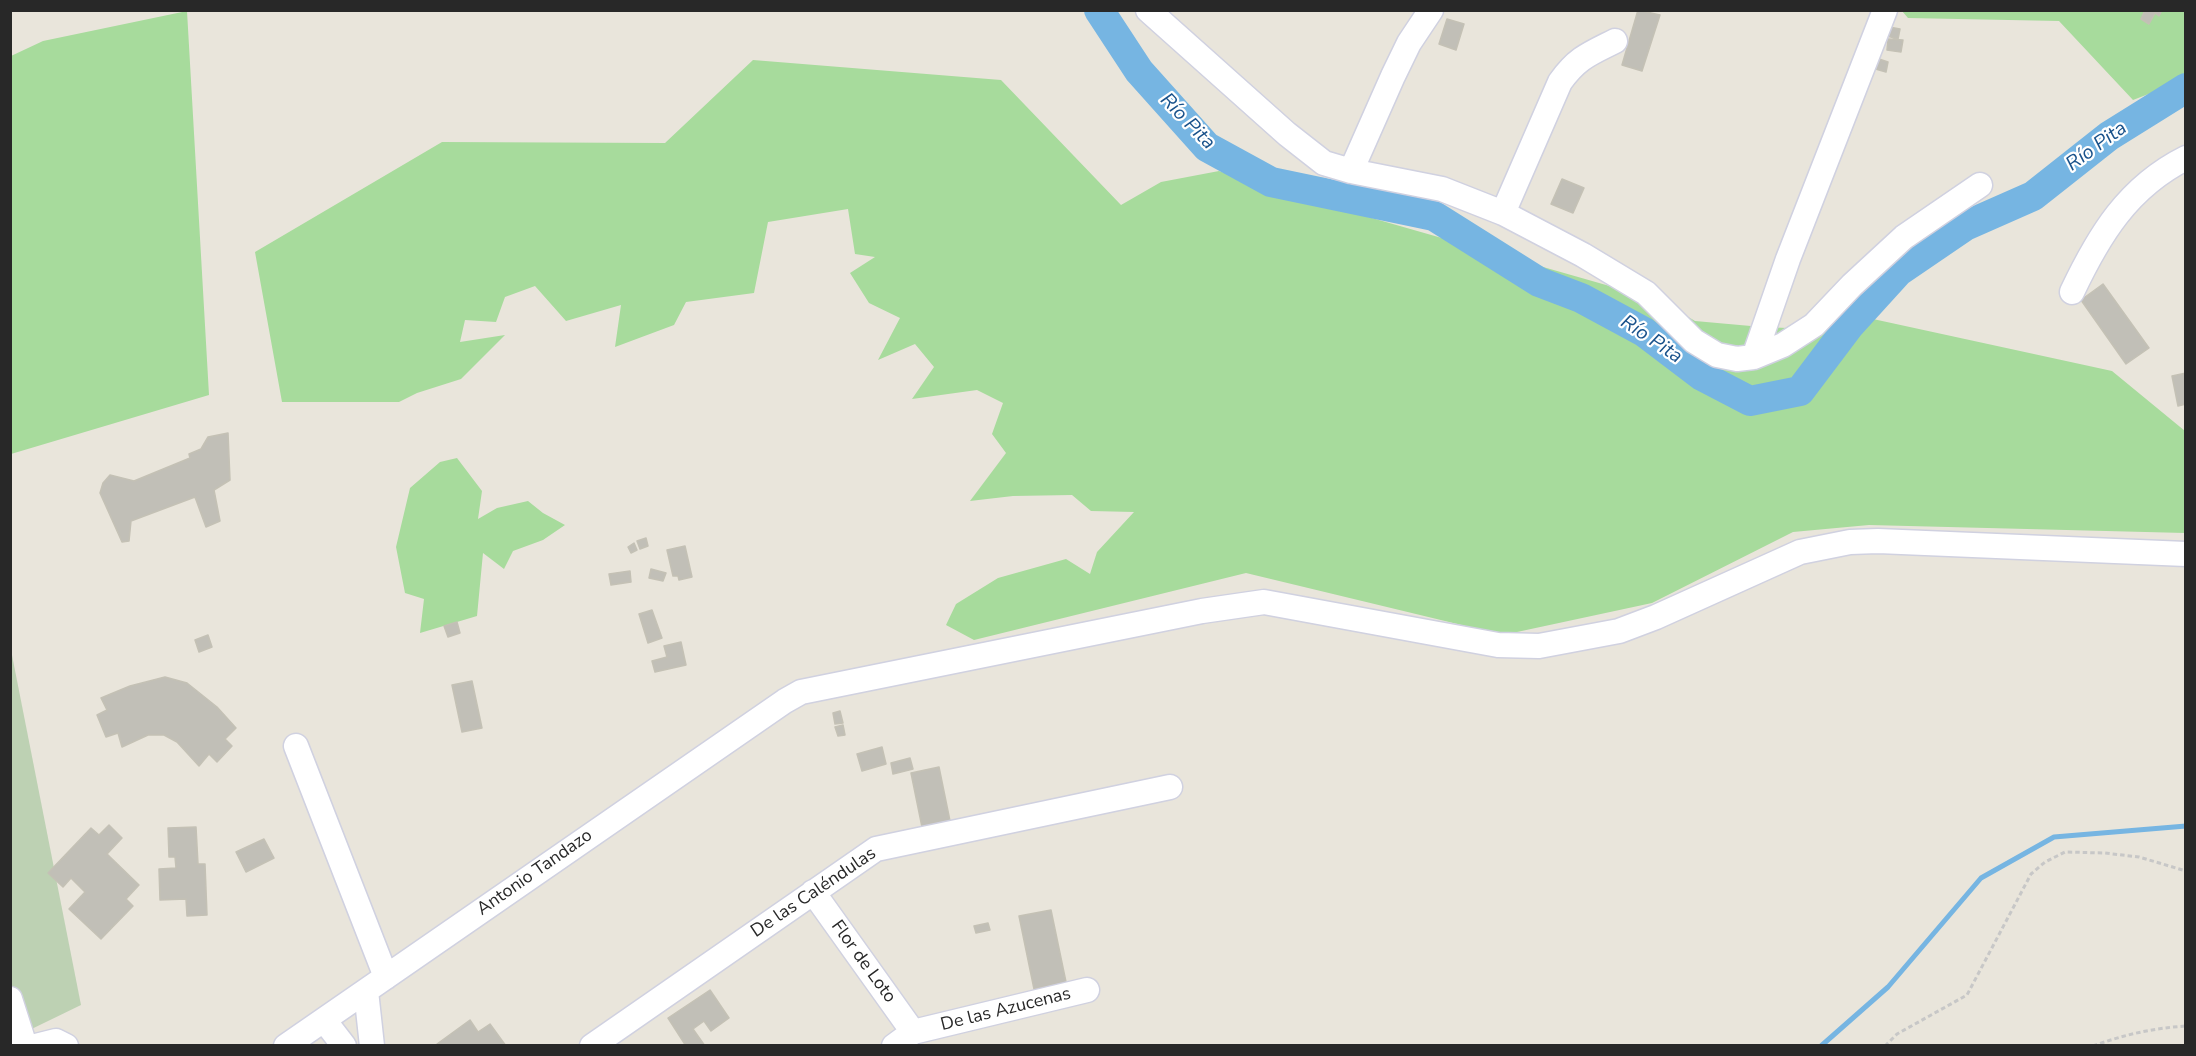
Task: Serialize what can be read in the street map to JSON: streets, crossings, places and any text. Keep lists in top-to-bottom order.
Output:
{
  "streets": {
    "street": [
      "Antonio Tandazo",
      "De las Caléndulas",
      "Flor de Loto",
      "De las Azucenas"
    ]
  },
  "crossings": [
    ["De las Caléndulas", "Flor de Loto"],
    ["Flor de Loto", "De las Azucenas"]
  ],
  "water": ["Río Pita"]
}
